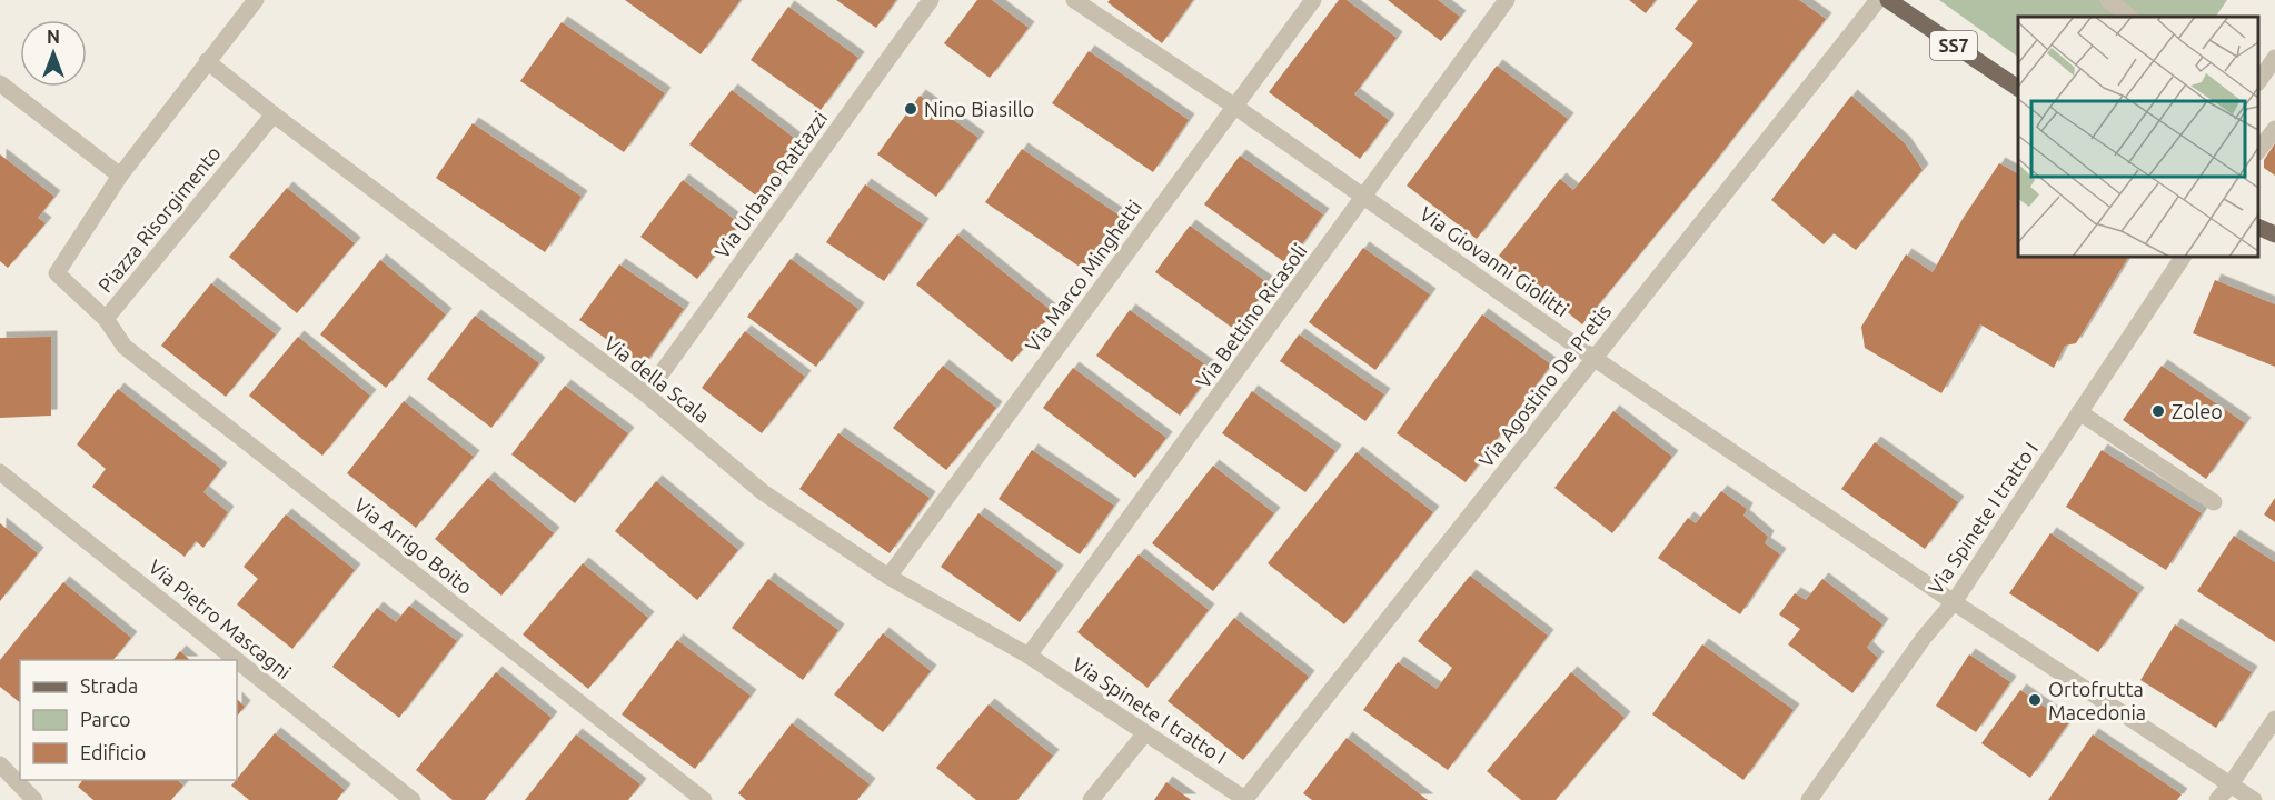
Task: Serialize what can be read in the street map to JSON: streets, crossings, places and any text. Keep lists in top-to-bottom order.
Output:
{
  "streets": {
    "main road": ["SS7"],
    "street": [
      "Via Urbano Rattazzi",
      "Piazza Risorgimento",
      "Via Giovanni Giolitti",
      "Via Marco Minghetti",
      "Via Bettino Ricasoli",
      "Via della Scala",
      "Via Agostino De Pretis",
      "Via Spinete I tratto I",
      "Via Arrigo Boito",
      "Via Pietro Mascagni"
    ]
  },
  "crossings": [
    ["Via Urbano Rattazzi", "Via della Scala"],
    ["Piazza Risorgimento", "Via della Scala"],
    ["Piazza Risorgimento", "Via Arrigo Boito"],
    ["Via Giovanni Giolitti", "Via Marco Minghetti"],
    ["Via Giovanni Giolitti", "Via Bettino Ricasoli"],
    ["Via Giovanni Giolitti", "Via Agostino De Pretis"],
    ["Via Giovanni Giolitti", "Via Spinete I tratto I"],
    ["Via Marco Minghetti", "Via della Scala"],
    ["Via Bettino Ricasoli", "Via della Scala"],
    ["Via Bettino Ricasoli", "Via Spinete I tratto I"],
    ["Via della Scala", "Via Spinete I tratto I"],
    ["Via Agostino De Pretis", "Via Spinete I tratto I"]
  ],
  "places": ["Nino Biasillo", "Zoleo", "Ortofrutta Macedonia"],
  "legend": ["Strada", "Parco", "Edificio"],
  "north": "top"
}
